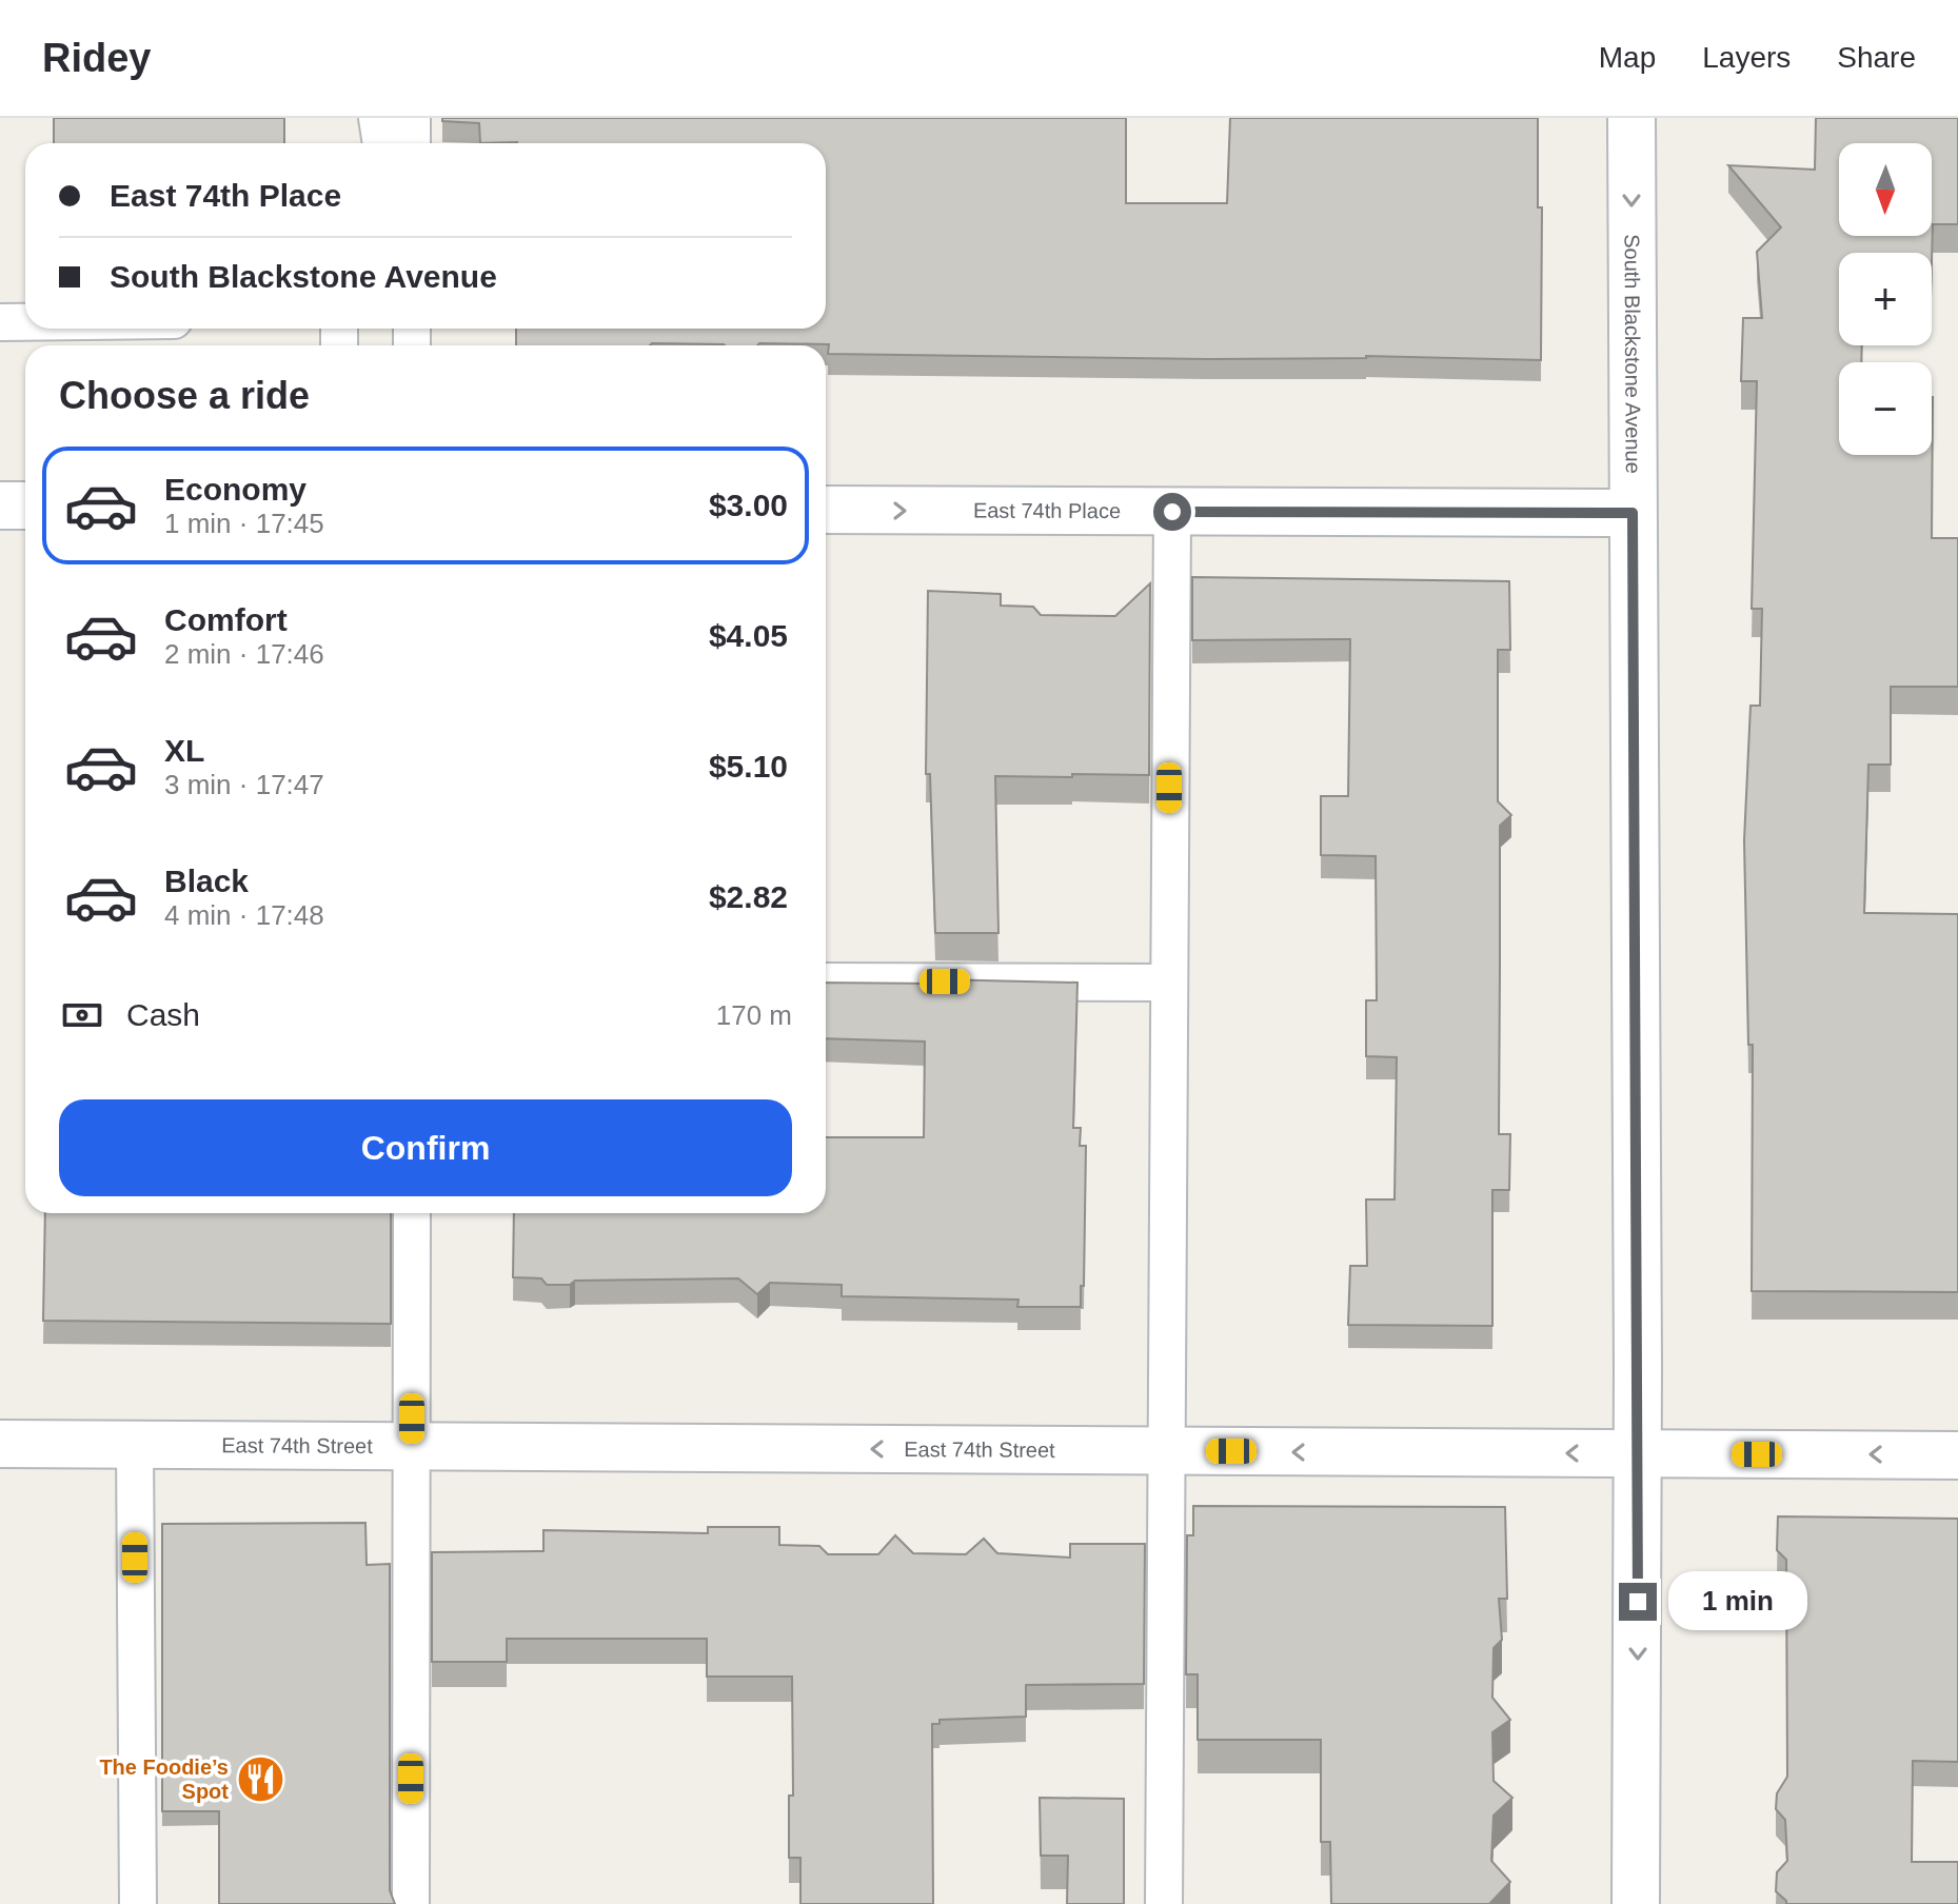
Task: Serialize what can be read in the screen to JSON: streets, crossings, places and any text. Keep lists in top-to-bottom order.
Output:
{
  "streets": {
    "street": ["South Blackstone Avenue", "East 74th Place", "East 74th Street"]
  },
  "crossings": [
    ["South Blackstone Avenue", "East 74th Place"],
    ["South Blackstone Avenue", "East 74th Street"]
  ],
  "one_way": ["South Blackstone Avenue", "East 74th Place", "East 74th Street"],
  "places": {
    "restaurant": ["The Foodie’s Spot"]
  },
  "north": "bottom",
  "page": {
    "header": "Ridey",
    "nav": ["Map", "Layers", "Share"],
    "map_buttons": ["+", "−"],
    "banner": ["East 74th Place", "South Blackstone Avenue"],
    "heading": "Choose a ride",
    "list": [
      {
        "name": "Economy",
        "note": "1 min · 17:45",
        "value": "$3.00"
      },
      {
        "name": "Comfort",
        "note": "2 min · 17:46",
        "value": "$4.05"
      },
      {
        "name": "XL",
        "note": "3 min · 17:47",
        "value": "$5.10"
      },
      {
        "name": "Black",
        "note": "4 min · 17:48",
        "value": "$2.82"
      }
    ],
    "pay": ["Cash", "170 m"],
    "buttons": "Confirm",
    "bubble": "1 min"
  }
}
